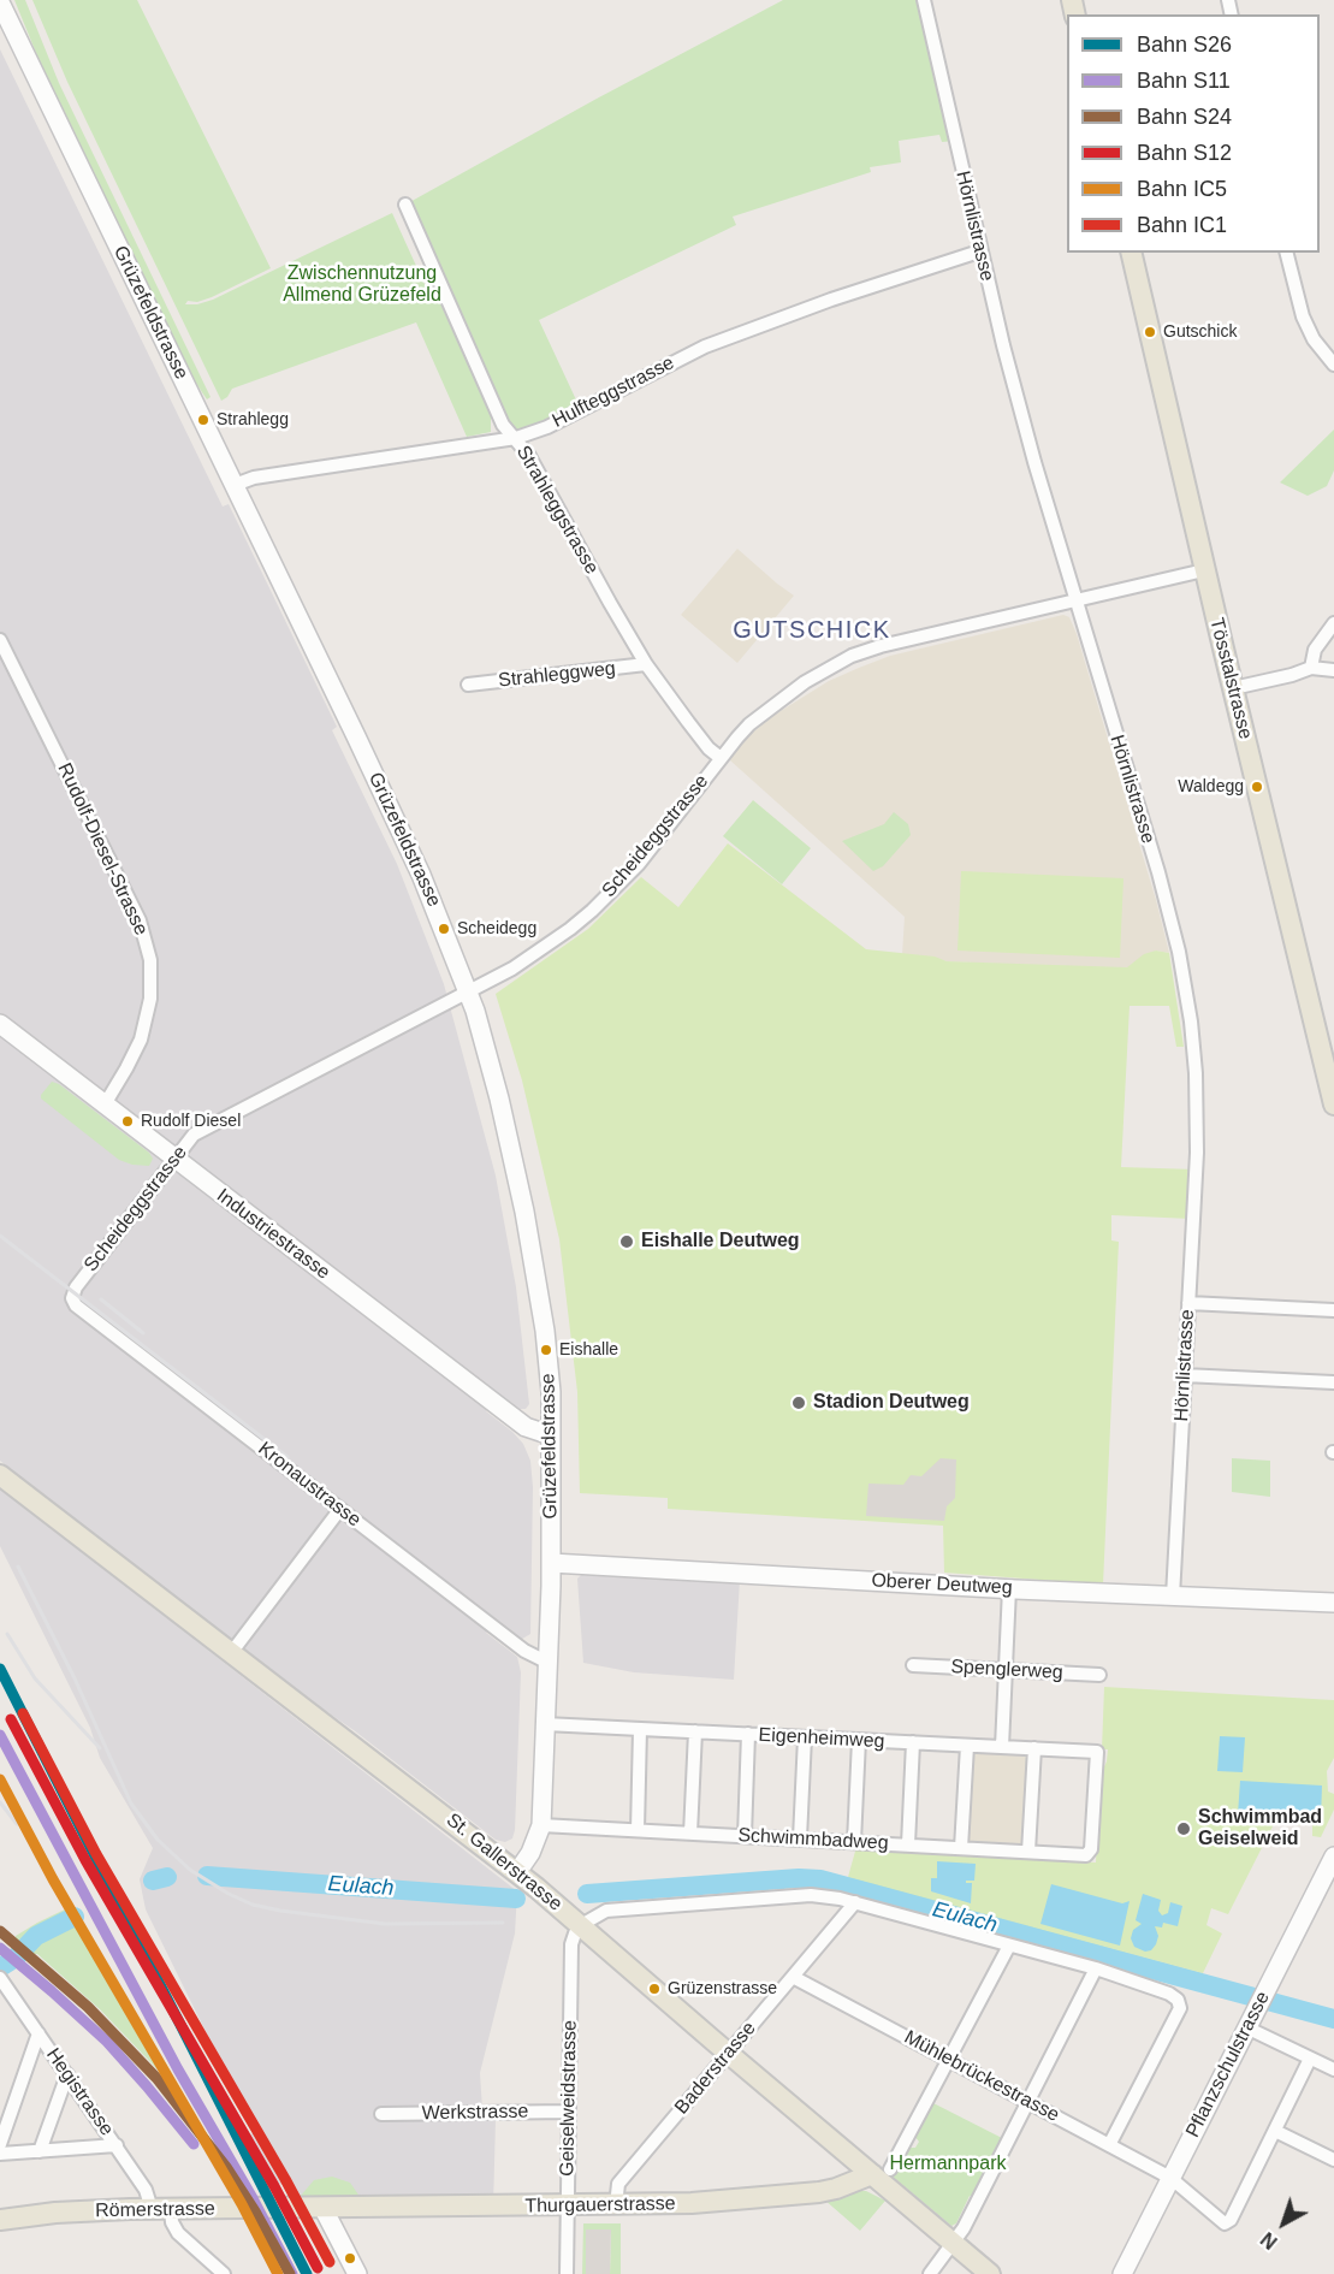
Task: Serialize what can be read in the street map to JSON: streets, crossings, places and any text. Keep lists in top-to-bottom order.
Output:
{
  "streets": {
    "main road": [
      "Grüzefeldstrasse",
      "Tösstalstrasse",
      "Industriestrasse",
      "Oberer Deutweg",
      "St. Gallerstrasse",
      "Pflanzschulstrasse",
      "Thurgauerstrasse",
      "Römerstrasse"
    ],
    "street": [
      "Hörnlistrasse",
      "Hulfteggstrasse",
      "Strahleggstrasse",
      "Strahleggweg",
      "Scheideggstrasse",
      "Rudolf-Diesel-Strasse",
      "Kronaustrasse",
      "Spenglerweg",
      "Eigenheimweg",
      "Schwimmbadweg",
      "Baderstrasse",
      "Mühlebrückestrasse",
      "Hegistrasse",
      "Geiselweidstrasse",
      "Werkstrasse"
    ]
  },
  "crossings": [
    ["Hörnlistrasse", "Hulfteggstrasse"],
    ["Hörnlistrasse", "Scheideggstrasse"],
    ["Hörnlistrasse", "Oberer Deutweg"],
    ["Grüzefeldstrasse", "Hulfteggstrasse"],
    ["Grüzefeldstrasse", "Scheideggstrasse"],
    ["Grüzefeldstrasse", "Industriestrasse"],
    ["Grüzefeldstrasse", "Kronaustrasse"],
    ["Grüzefeldstrasse", "Oberer Deutweg"],
    ["Grüzefeldstrasse", "Eigenheimweg"],
    ["Grüzefeldstrasse", "Schwimmbadweg"],
    ["Grüzefeldstrasse", "St. Gallerstrasse"],
    ["Hulfteggstrasse", "Strahleggstrasse"],
    ["Strahleggstrasse", "Strahleggweg"],
    ["Strahleggstrasse", "Scheideggstrasse"],
    ["Tösstalstrasse", "Scheideggstrasse"],
    ["Scheideggstrasse", "Industriestrasse"],
    ["Scheideggstrasse", "Kronaustrasse"],
    ["Rudolf-Diesel-Strasse", "Industriestrasse"],
    ["Eigenheimweg", "Schwimmbadweg"],
    ["St. Gallerstrasse", "Baderstrasse"],
    ["St. Gallerstrasse", "Geiselweidstrasse"],
    ["St. Gallerstrasse", "Thurgauerstrasse"],
    ["Pflanzschulstrasse", "Mühlebrückestrasse"],
    ["Baderstrasse", "Mühlebrückestrasse"],
    ["Baderstrasse", "Thurgauerstrasse"],
    ["Hegistrasse", "Römerstrasse"],
    ["Geiselweidstrasse", "Werkstrasse"],
    ["Geiselweidstrasse", "Thurgauerstrasse"],
    ["Thurgauerstrasse", "Römerstrasse"]
  ],
  "districts": ["GUTSCHICK"],
  "water": ["Eulach"],
  "parks": ["Zwischennutzung Allmend Grüzefeld", "Hermannpark"],
  "places": [
    "Gutschick",
    "Strahlegg",
    "Waldegg",
    "Scheidegg",
    "Rudolf Diesel",
    "Eishalle Deutweg",
    "Eishalle",
    "Stadion Deutweg",
    "Schwimmbad Geiselweid",
    "Grüzenstrasse"
  ],
  "lines": [
    "rail line S26",
    "rail line IC1",
    "rail line S12",
    "rail line S11",
    "rail line IC5",
    "rail line S24"
  ],
  "legend": [
    "Bahn S26",
    "Bahn S11",
    "Bahn S24",
    "Bahn S12",
    "Bahn IC5",
    "Bahn IC1"
  ],
  "north": "bottom left"
}
